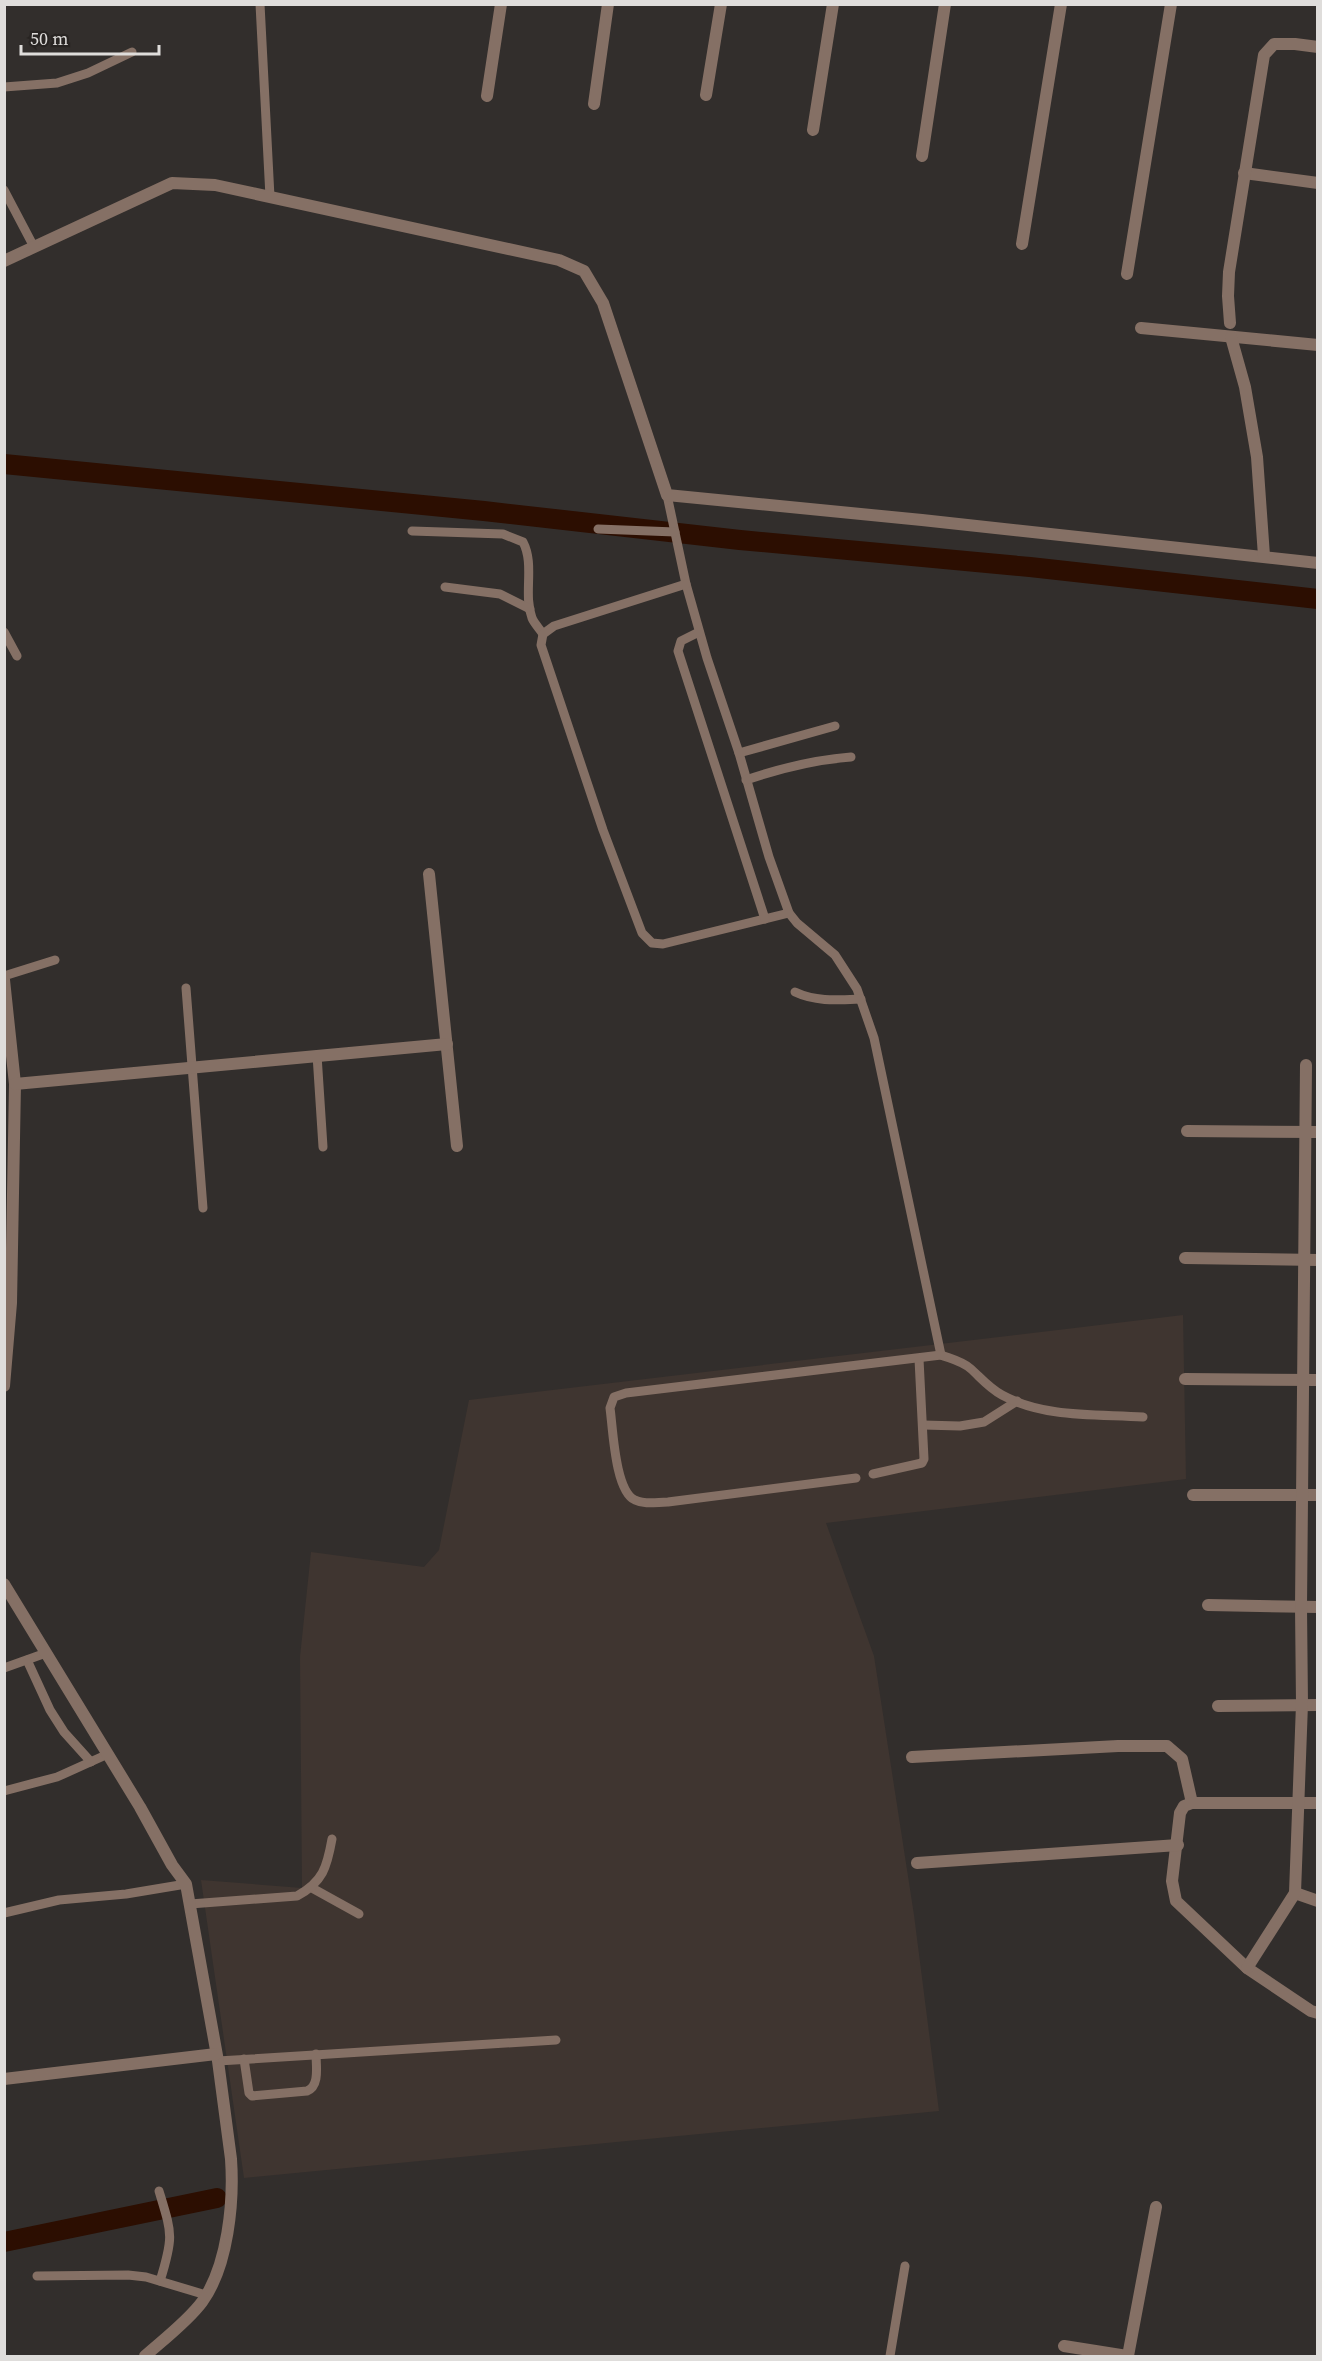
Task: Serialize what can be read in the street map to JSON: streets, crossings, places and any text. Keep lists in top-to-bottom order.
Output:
{
  "scale_bar": "50 m"
}
